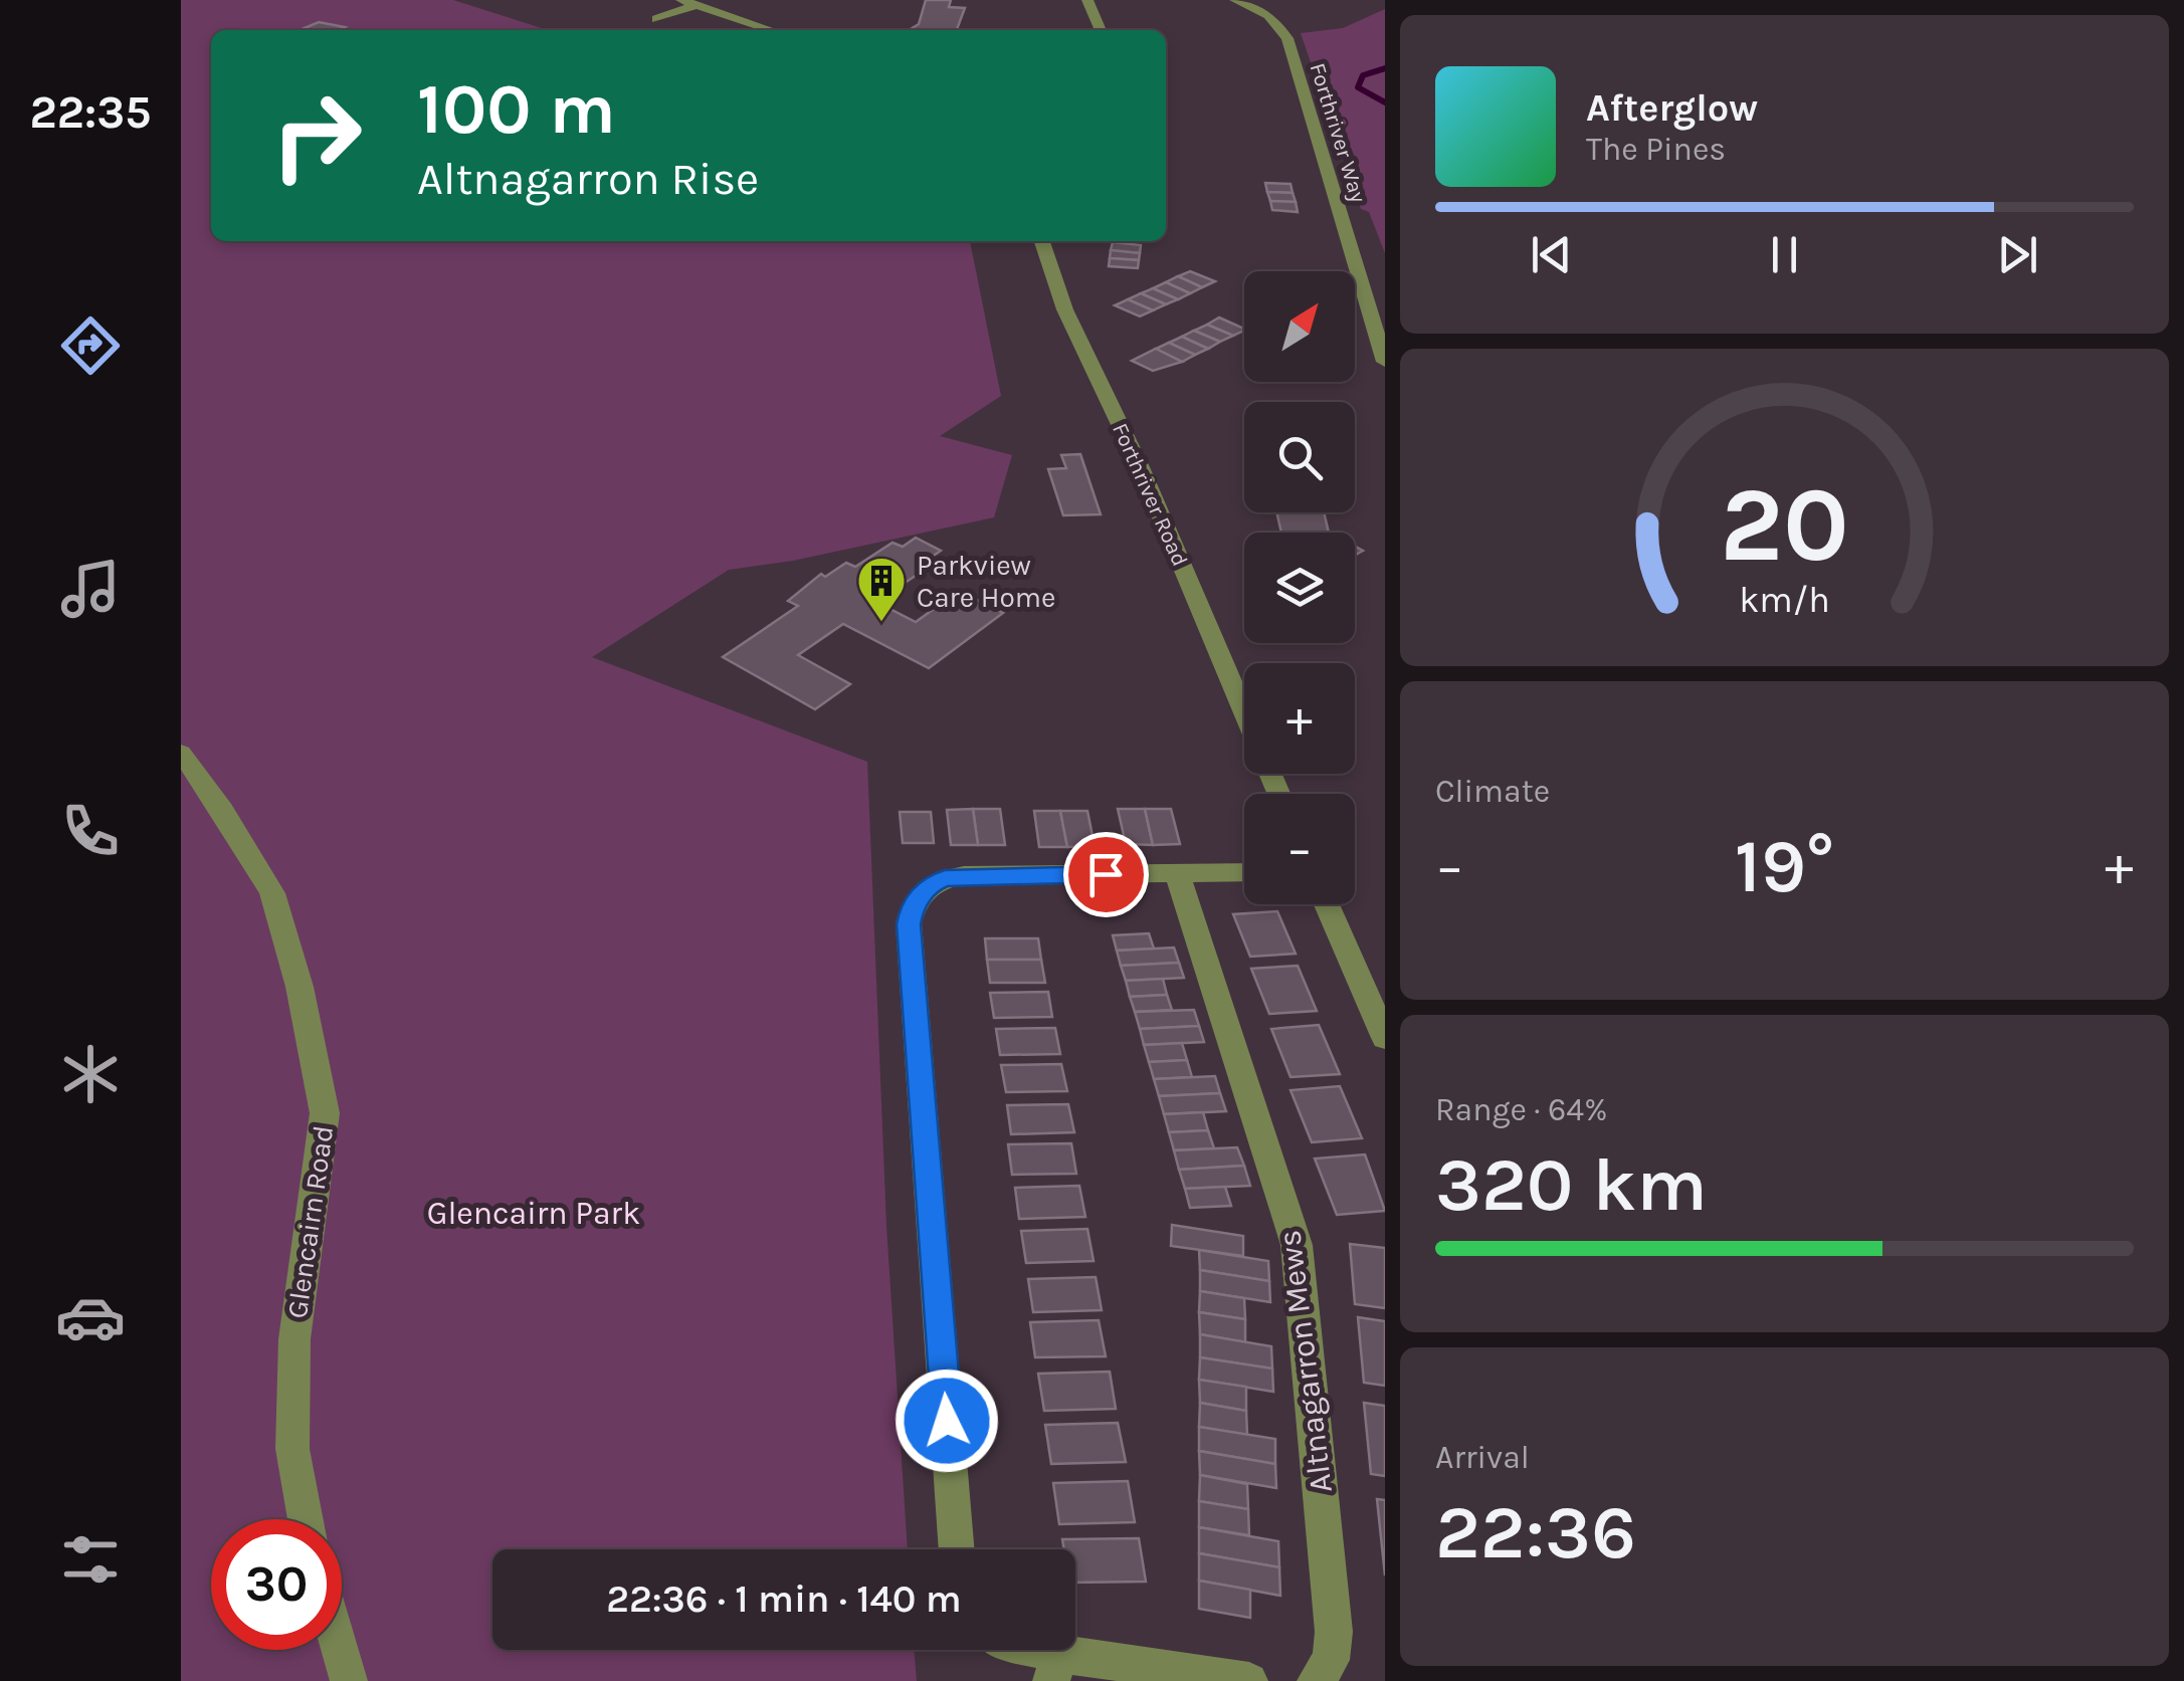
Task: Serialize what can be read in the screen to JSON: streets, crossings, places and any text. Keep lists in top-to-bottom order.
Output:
{
  "streets": {
    "street": [
      "Forthriver Way",
      "Forthriver Road",
      "Glencairn Road",
      "Altnagarron Mews"
    ]
  },
  "parks": ["Glencairn Park"],
  "places": {
    "building": ["Parkview Care Home"]
  },
  "north": "top right",
  "page": {
    "tabs": "22:35",
    "turn": ["100 m", "Altnagarron Rise"],
    "song": ["Afterglow", "The Pines"],
    "map_buttons": ["+", "−"],
    "tile": [
      "Climate",
      ["Range · 64%", "320 km"],
      ["Arrival", "22:36"]
    ],
    "heat": ["−", "19°", "+"],
    "limit": "30",
    "trip": "22:36 · 1 min · 140 m",
    "gauge": ["20", "km/h"]
  }
}
